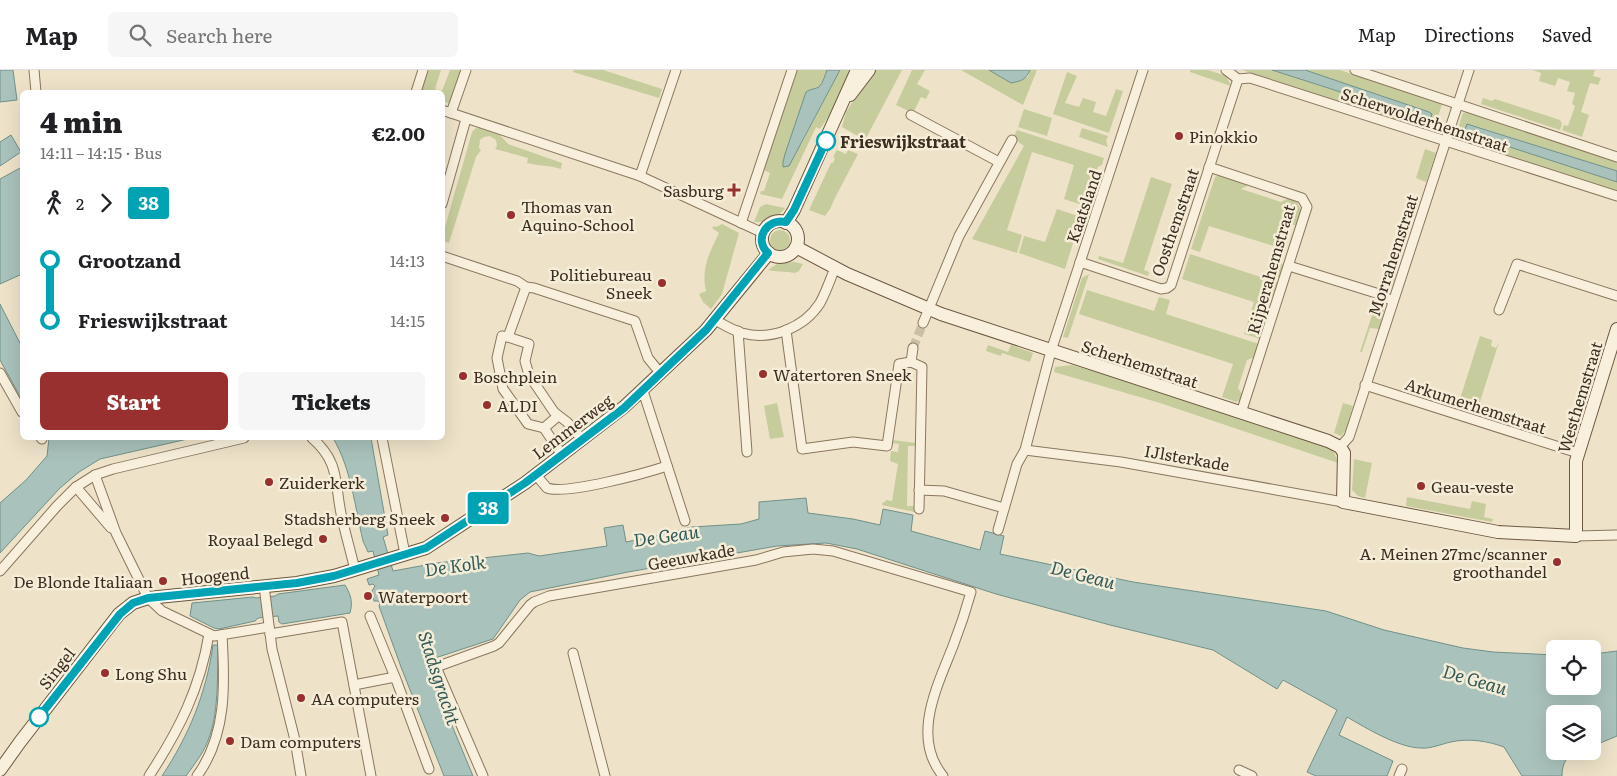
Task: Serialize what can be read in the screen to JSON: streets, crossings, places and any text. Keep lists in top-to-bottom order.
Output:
{
  "streets": {
    "main road": [
      "Scherhemstraat",
      "Westhemstraat",
      "Lemmerweg",
      "IJlsterkade",
      "Hoogend",
      "Singel"
    ],
    "street": [
      "Scherwolderhemstraat",
      "Kaatsland",
      "Oosthemstraat",
      "Morrahemstraat",
      "Rijperahemstraat",
      "Arkumerhemstraat",
      "Geeuwkade"
    ]
  },
  "crossings": [
    ["Scherwolderhemstraat", "Oosthemstraat"],
    ["Scherwolderhemstraat", "Morrahemstraat"],
    ["Kaatsland", "Oosthemstraat"],
    ["Kaatsland", "Scherhemstraat"],
    ["Kaatsland", "IJlsterkade"],
    ["Oosthemstraat", "Rijperahemstraat"],
    ["Morrahemstraat", "Scherhemstraat"],
    ["Morrahemstraat", "Arkumerhemstraat"],
    ["Rijperahemstraat", "Scherhemstraat"],
    ["Scherhemstraat", "Lemmerweg"],
    ["Westhemstraat", "Arkumerhemstraat"],
    ["Westhemstraat", "IJlsterkade"],
    ["Lemmerweg", "Hoogend"],
    ["Hoogend", "Singel"]
  ],
  "water": ["De Geau", "De Kolk", "Stadsgracht"],
  "places": {
    "other": [
      "Pinokkio",
      "Frieswijkstraat",
      "Thomas van Aquino-School",
      "Politiebureau Sneek",
      "Watertoren Sneek",
      "Boschplein",
      "ALDI",
      "Zuiderkerk",
      "Geau-veste",
      "Stadsherberg Sneek",
      "Royaal Belegd",
      "A. Meinen 27mc/scanner groothandel",
      "De Blonde Italiaan",
      "Waterpoort",
      "Long Shu",
      "AA computers",
      "Dam computers"
    ],
    "health": ["Sasburg"]
  },
  "lines": ["bus line 38"],
  "page": {
    "header": "Map",
    "search": "Search here",
    "nav": ["Map", "Directions", "Saved"],
    "on_map": "38",
    "heading": ["4 min", "14:11 – 14:15 · Bus", "€2.00"],
    "legs": ["2", "38"],
    "list": [
      {
        "name": "Grootzand",
        "value": "14:13"
      },
      {
        "name": "Frieswijkstraat",
        "value": "14:15"
      }
    ],
    "buttons": ["Start", "Tickets"]
  }
}
